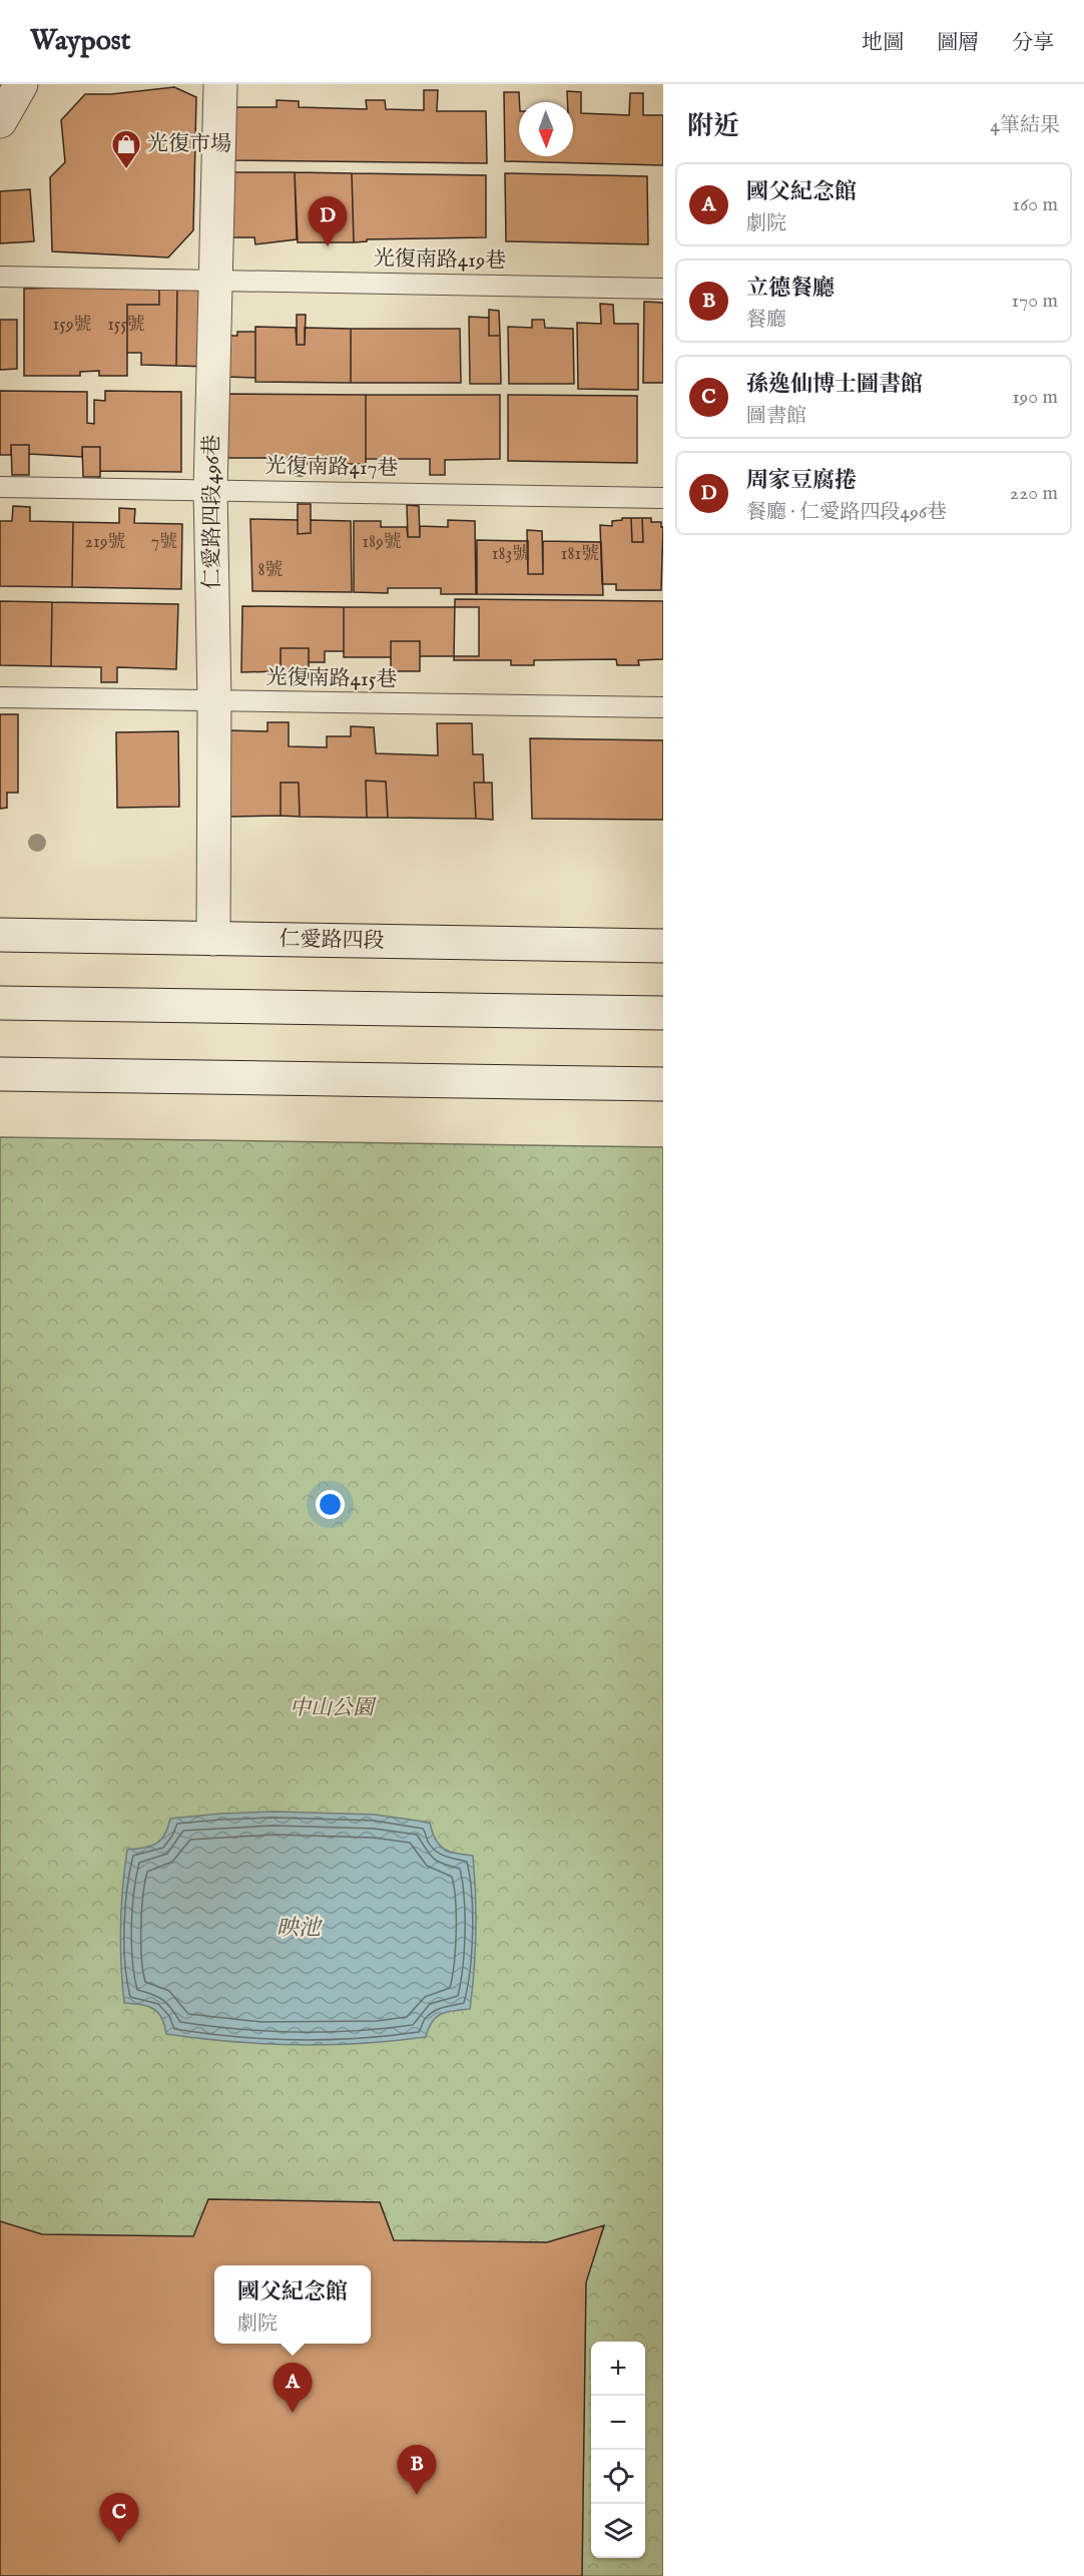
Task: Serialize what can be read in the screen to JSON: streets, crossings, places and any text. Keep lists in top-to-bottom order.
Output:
{
  "streets": {
    "main road": ["仁愛路四段496巷", "仁愛路四段"],
    "lane": ["光復南路419巷", "光復南路417巷", "光復南路415巷"]
  },
  "crossings": [
    ["光復南路419巷", "仁愛路四段496巷"],
    ["光復南路417巷", "仁愛路四段496巷"],
    ["仁愛路四段496巷", "光復南路415巷"],
    ["仁愛路四段496巷", "仁愛路四段"]
  ],
  "water": ["映池"],
  "parks": ["中山公園"],
  "places": {
    "shop": ["光復市場"]
  },
  "house_numbers": [
    "159號",
    "155號",
    "219號",
    "7號",
    "189號",
    "183號",
    "181號",
    "8號"
  ],
  "north": "bottom",
  "page": {
    "header": "Waypost",
    "nav": ["地圖", "圖層", "分享"],
    "heading": ["附近", "4筆結果"],
    "list": [
      {
        "mark": "A",
        "name": "國父紀念館",
        "note": "劇院",
        "value": "160 m"
      },
      {
        "mark": "B",
        "name": "立德餐廳",
        "note": "餐廳",
        "value": "170 m"
      },
      {
        "mark": "C",
        "name": "孫逸仙博士圖書館",
        "note": "圖書館",
        "value": "190 m"
      },
      {
        "mark": "D",
        "name": "周家豆腐捲",
        "note": "餐廳 · 仁愛路四段496巷",
        "value": "220 m"
      }
    ],
    "pins": [
      "D",
      "A",
      "B",
      "C"
    ],
    "popup": ["國父紀念館", "劇院"],
    "map_buttons": ["+", "−"]
  }
}
